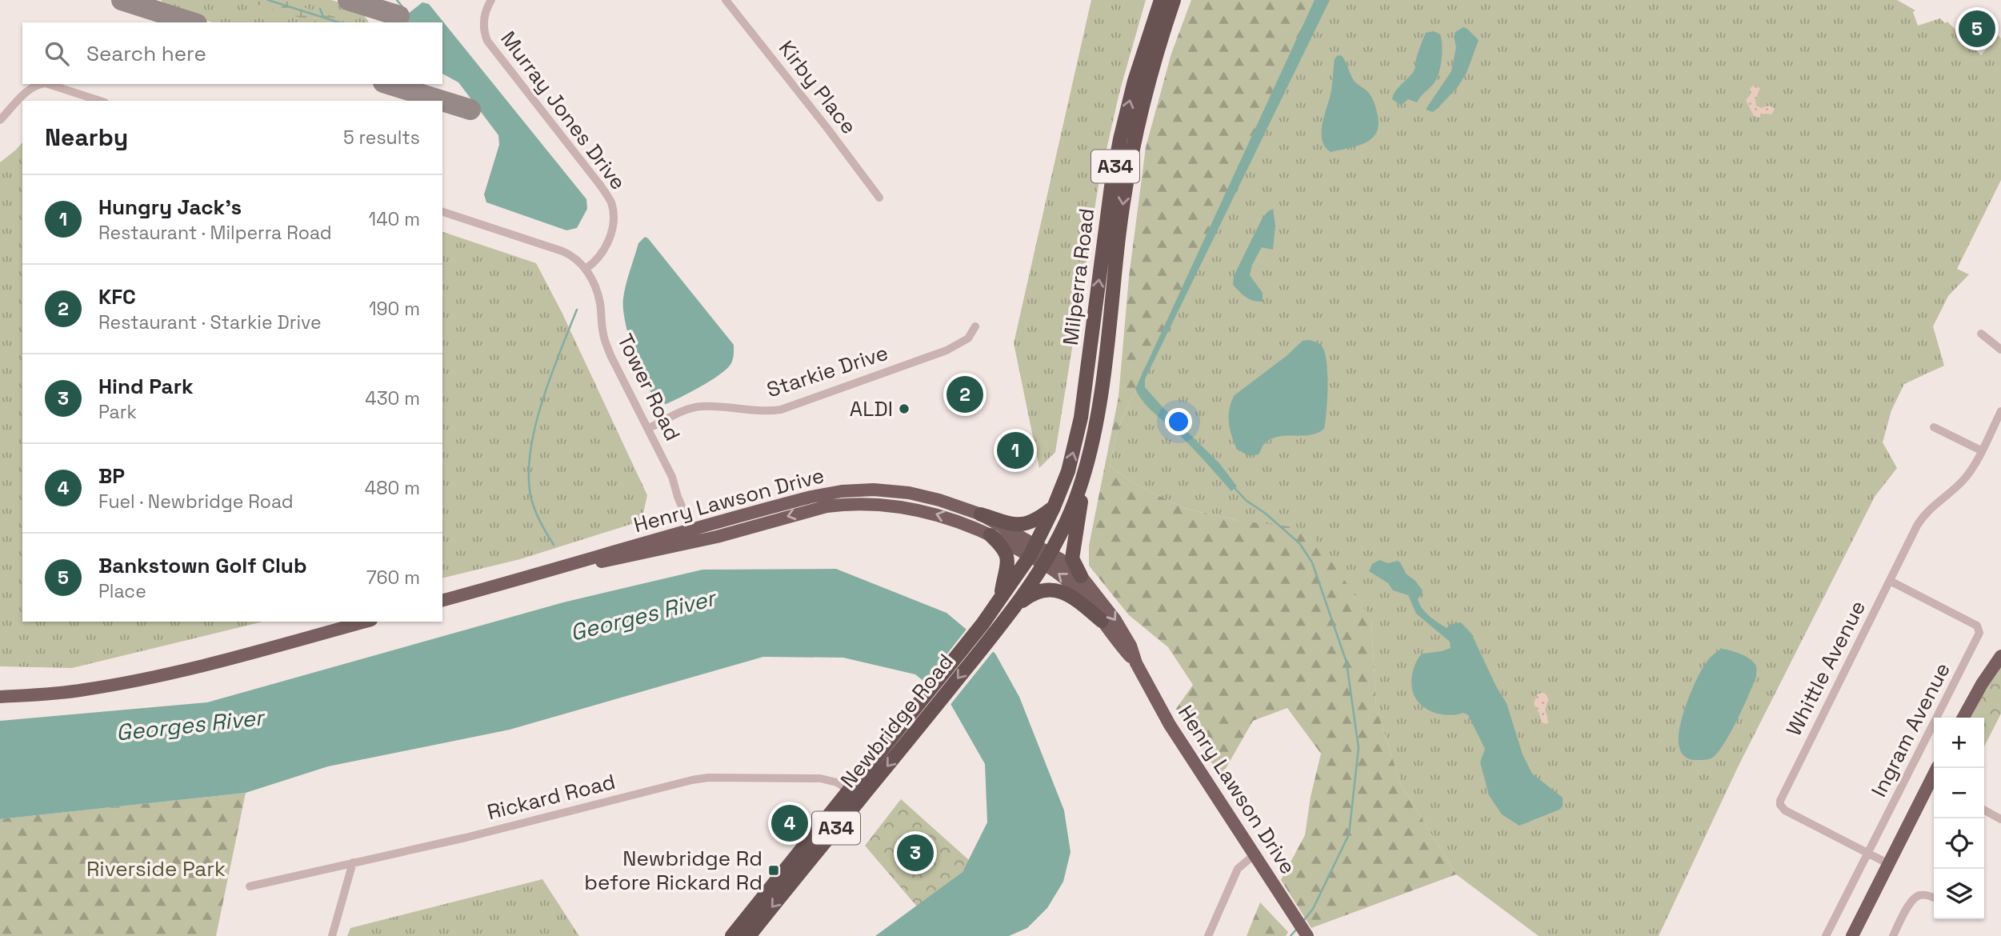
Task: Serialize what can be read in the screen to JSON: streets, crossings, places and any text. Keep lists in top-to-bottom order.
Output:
{
  "streets": {
    "highway": ["A34", "Milperra Road", "Newbridge Road"],
    "main road": ["Henry Lawson Drive"],
    "street": [
      "Kirby Place",
      "Murray Jones Drive",
      "Starkie Drive",
      "Tower Road",
      "Whittle Avenue",
      "Ingram Avenue",
      "Rickard Road"
    ]
  },
  "crossings": [
    ["Murray Jones Drive", "Tower Road"],
    ["Milperra Road", "Henry Lawson Drive"],
    ["Milperra Road", "Newbridge Road"],
    ["Starkie Drive", "Tower Road"],
    ["Tower Road", "Henry Lawson Drive"],
    ["Henry Lawson Drive", "Newbridge Road"],
    ["Whittle Avenue", "Ingram Avenue"],
    ["Newbridge Road", "Rickard Road"]
  ],
  "water": ["Georges River"],
  "parks": ["Riverside Park"],
  "places": {
    "other": ["ALDI"],
    "transit": ["Newbridge Rd before Rickard Rd"]
  },
  "page": {
    "pins": [
      "5",
      "2",
      "1",
      "4",
      "3"
    ],
    "search": "Search here",
    "heading": ["Nearby", "5 results"],
    "list": [
      {
        "mark": "1",
        "name": "Hungry Jack's",
        "note": "Restaurant · Milperra Road",
        "value": "140 m"
      },
      {
        "mark": "2",
        "name": "KFC",
        "note": "Restaurant · Starkie Drive",
        "value": "190 m"
      },
      {
        "mark": "3",
        "name": "Hind Park",
        "note": "Park",
        "value": "430 m"
      },
      {
        "mark": "4",
        "name": "BP",
        "note": "Fuel · Newbridge Road",
        "value": "480 m"
      },
      {
        "mark": "5",
        "name": "Bankstown Golf Club",
        "note": "Place",
        "value": "760 m"
      }
    ],
    "map_buttons": ["+", "−"]
  }
}
